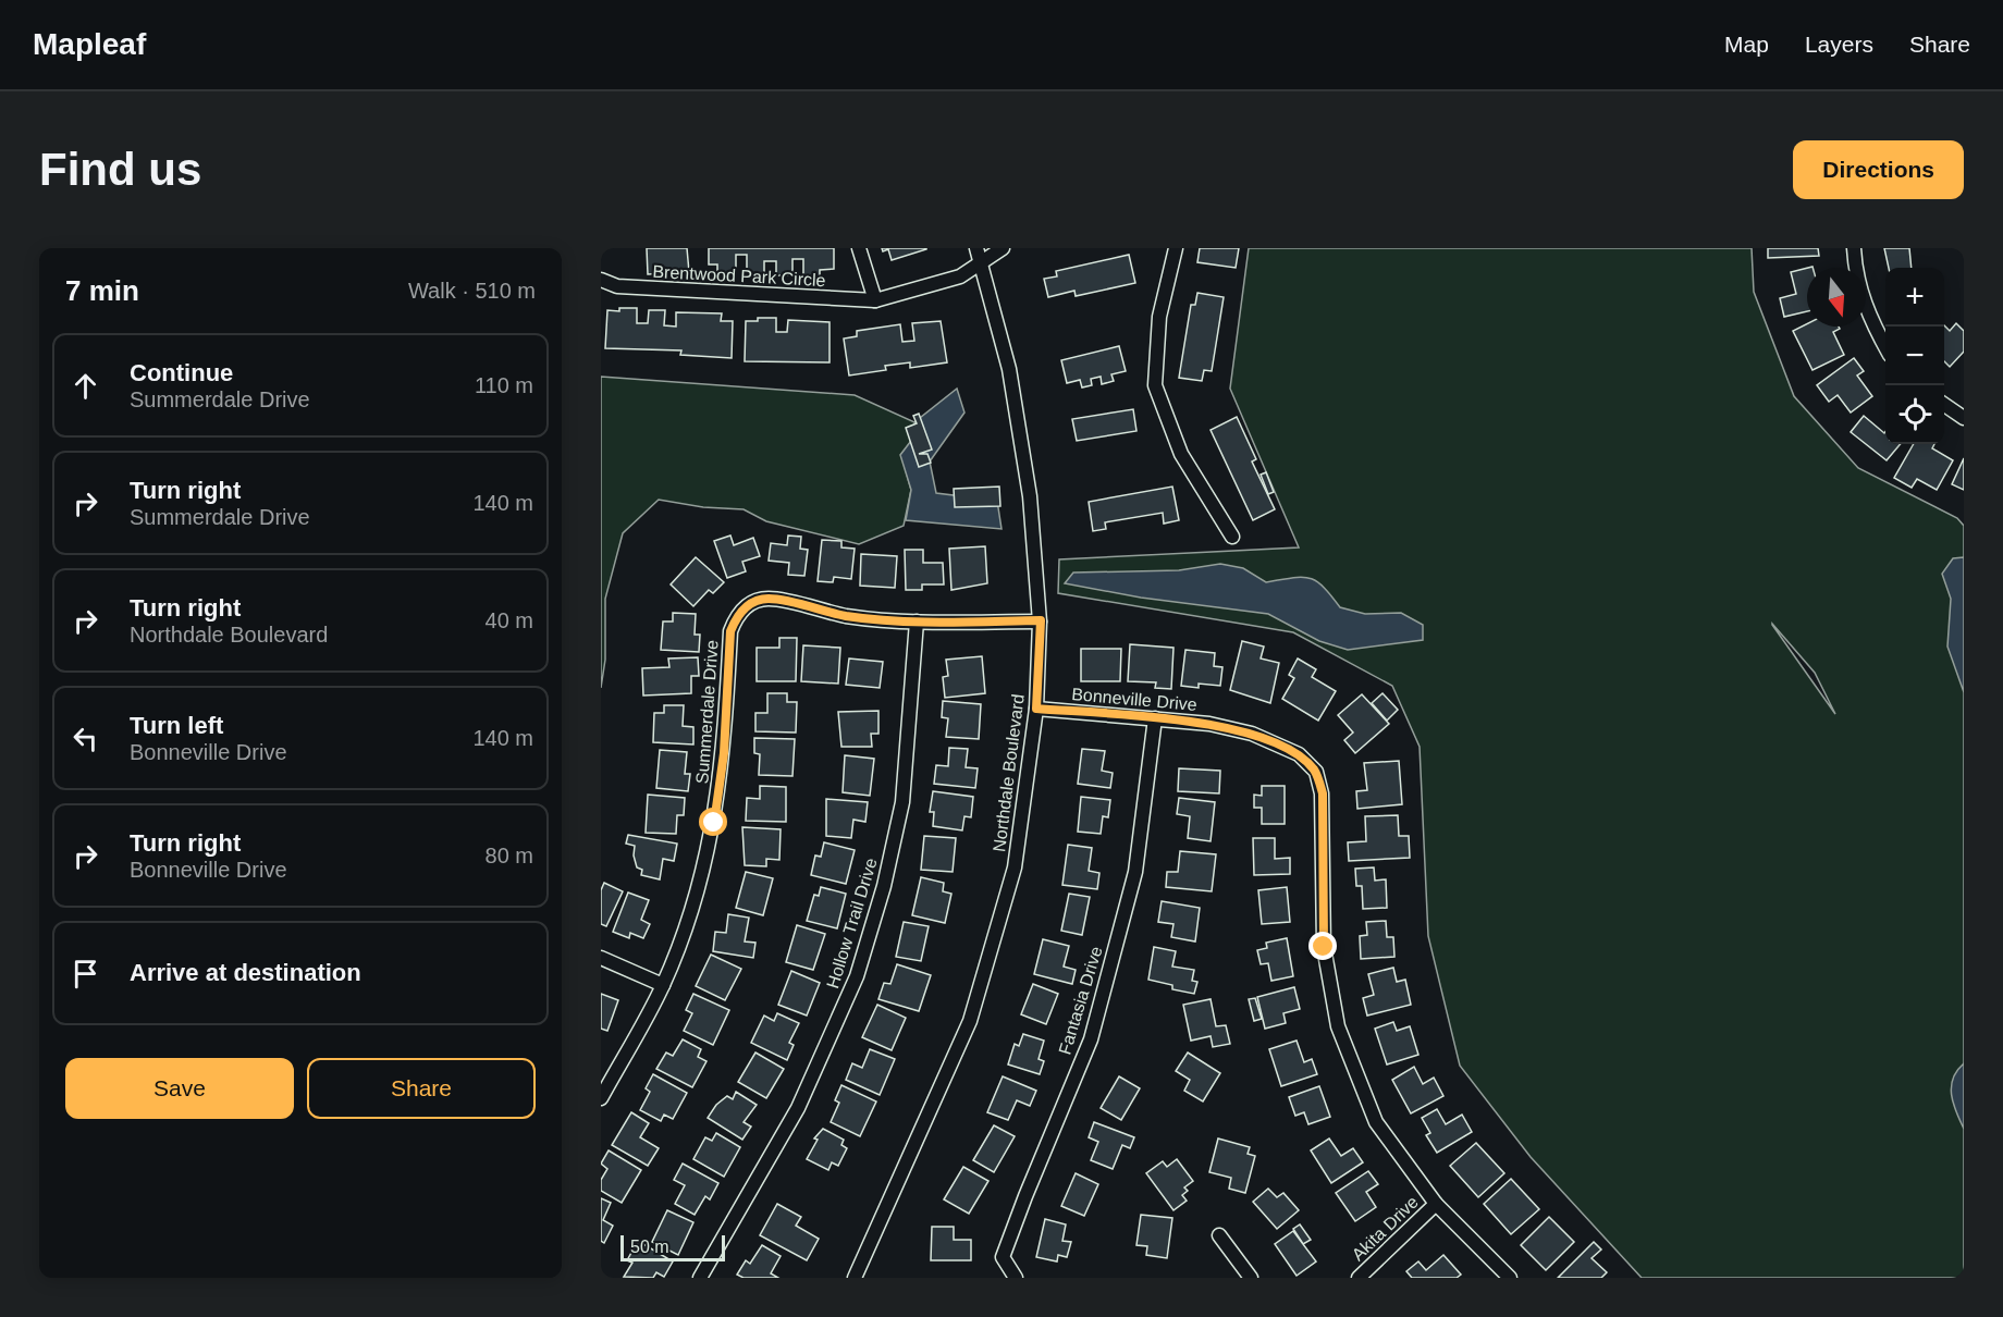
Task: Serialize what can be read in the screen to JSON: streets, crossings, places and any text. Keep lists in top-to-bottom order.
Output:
{
  "streets": {
    "street": [
      "Brentwood Park Circle",
      "Bonneville Drive",
      "Summerdale Drive",
      "Northdale Boulevard",
      "Hollow Trail Drive",
      "Fantasia Drive",
      "Akita Drive"
    ]
  },
  "crossings": [
    ["Brentwood Park Circle", "Northdale Boulevard"],
    ["Bonneville Drive", "Northdale Boulevard"],
    ["Bonneville Drive", "Fantasia Drive"],
    ["Bonneville Drive", "Akita Drive"],
    ["Summerdale Drive", "Northdale Boulevard"],
    ["Summerdale Drive", "Hollow Trail Drive"]
  ],
  "scale_bar": "50 m",
  "north": "bottom",
  "page": {
    "header": "Mapleaf",
    "nav": ["Map", "Layers", "Share"],
    "buttons": [
      "Directions",
      ["Save", "Share"]
    ],
    "title": "Find us",
    "heading": ["7 min", "Walk · 510 m"],
    "map_buttons": ["+", "−"],
    "list": [
      ["Continue", "Summerdale Drive", "110 m"],
      ["Turn right", "Summerdale Drive", "140 m"],
      ["Turn right", "Northdale Boulevard", "40 m"],
      ["Turn left", "Bonneville Drive", "140 m"],
      ["Turn right", "Bonneville Drive", "80 m"],
      "Arrive at destination"
    ],
    "scale": "50 m"
  }
}
